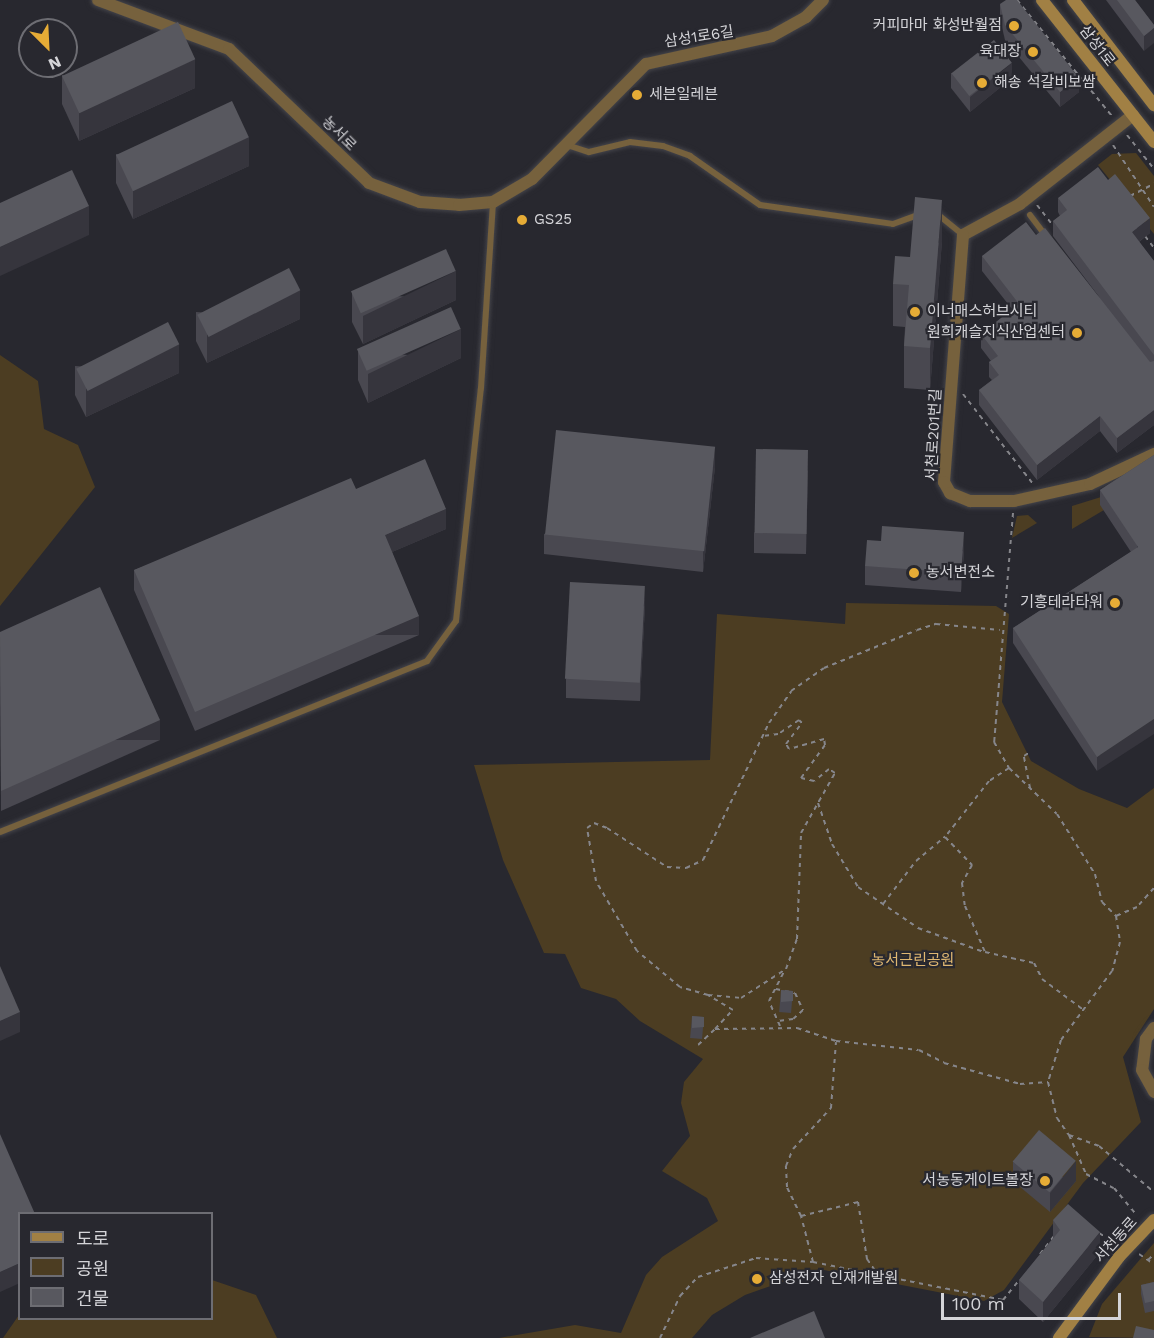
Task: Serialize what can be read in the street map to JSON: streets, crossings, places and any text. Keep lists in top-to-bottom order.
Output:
{
  "streets": {
    "street": [
      "삼성1로6길",
      "삼성1로",
      "농서로",
      "서천로201번길",
      "서천동로"
    ]
  },
  "parks": ["농서근린공원"],
  "places": [
    "커피마마 화성반월점",
    "육대장",
    "해송 석갈비보쌈",
    "세븐일레븐",
    "GS25",
    "이너매스허브시티",
    "원희캐슬지식산업센터",
    "농서변전소",
    "기흥테라타워",
    "서농동게이트볼장",
    "삼성전자 인재개발원"
  ],
  "legend": ["도로", "공원", "건물"],
  "scale_bar": "100 m",
  "north": "bottom right"
}
